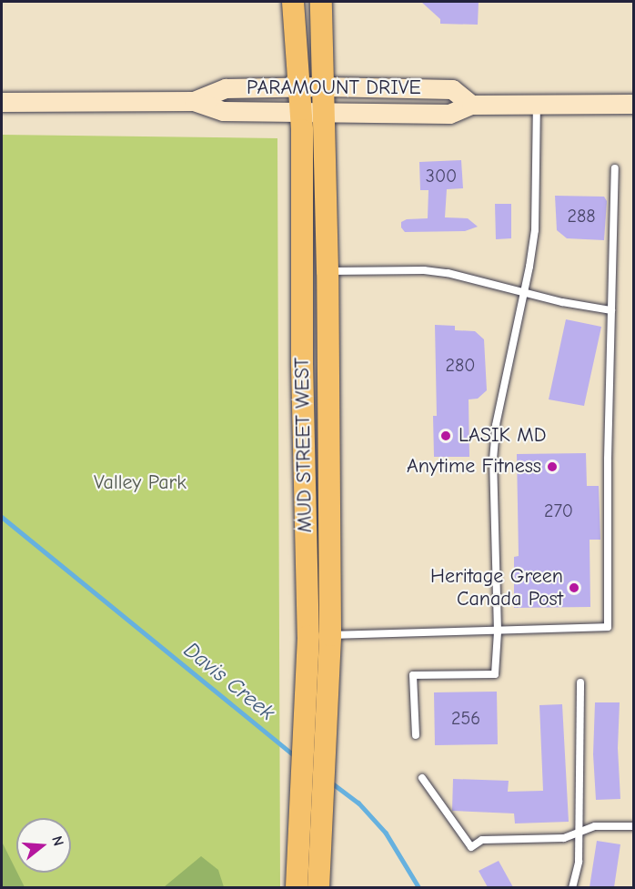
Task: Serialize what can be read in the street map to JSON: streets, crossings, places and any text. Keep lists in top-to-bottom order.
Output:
{
  "streets": {
    "main road": ["MUD STREET WEST"],
    "street": ["PARAMOUNT DRIVE"]
  },
  "crossings": [
    ["PARAMOUNT DRIVE", "MUD STREET WEST"]
  ],
  "water": ["Davis Creek"],
  "parks": ["Valley Park"],
  "places": ["LASIK MD", "Anytime Fitness", "Heritage Green Canada Post"],
  "house_numbers": [
    "300",
    "288",
    "280",
    "270",
    "256"
  ],
  "north": "right"
}
